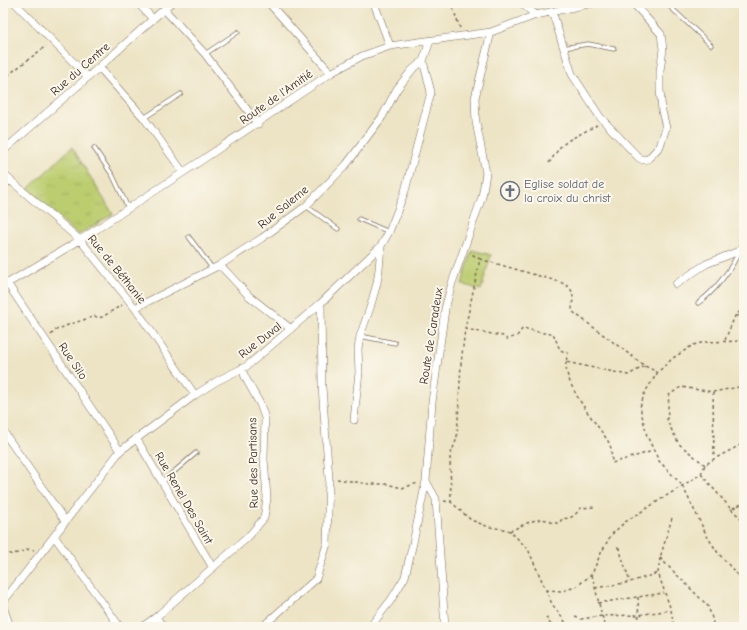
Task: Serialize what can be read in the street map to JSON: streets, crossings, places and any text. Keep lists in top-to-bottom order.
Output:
{
  "streets": {
    "street": [
      "Rue du Centre",
      "Route de l'Amitié",
      "Rue Saleme",
      "Rue de Béthanie",
      "Route de Caradeux",
      "Rue Duval",
      "Rue Silo",
      "Rue des Partisans",
      "Rue Renel Des Saint"
    ]
  },
  "crossings": [
    ["Route de l'Amitié", "Rue de Béthanie"],
    ["Route de l'Amitié", "Route de Caradeux"],
    ["Route de l'Amitié", "Rue Silo"],
    ["Rue Saleme", "Rue de Béthanie"],
    ["Rue Saleme", "Rue Duval"],
    ["Rue de Béthanie", "Rue Duval"],
    ["Rue Duval", "Rue Silo"],
    ["Rue Duval", "Rue des Partisans"],
    ["Rue Duval", "Rue Renel Des Saint"],
    ["Rue des Partisans", "Rue Renel Des Saint"]
  ],
  "places": {
    "church": ["Eglise soldat de la croix du christ"]
  }
}
